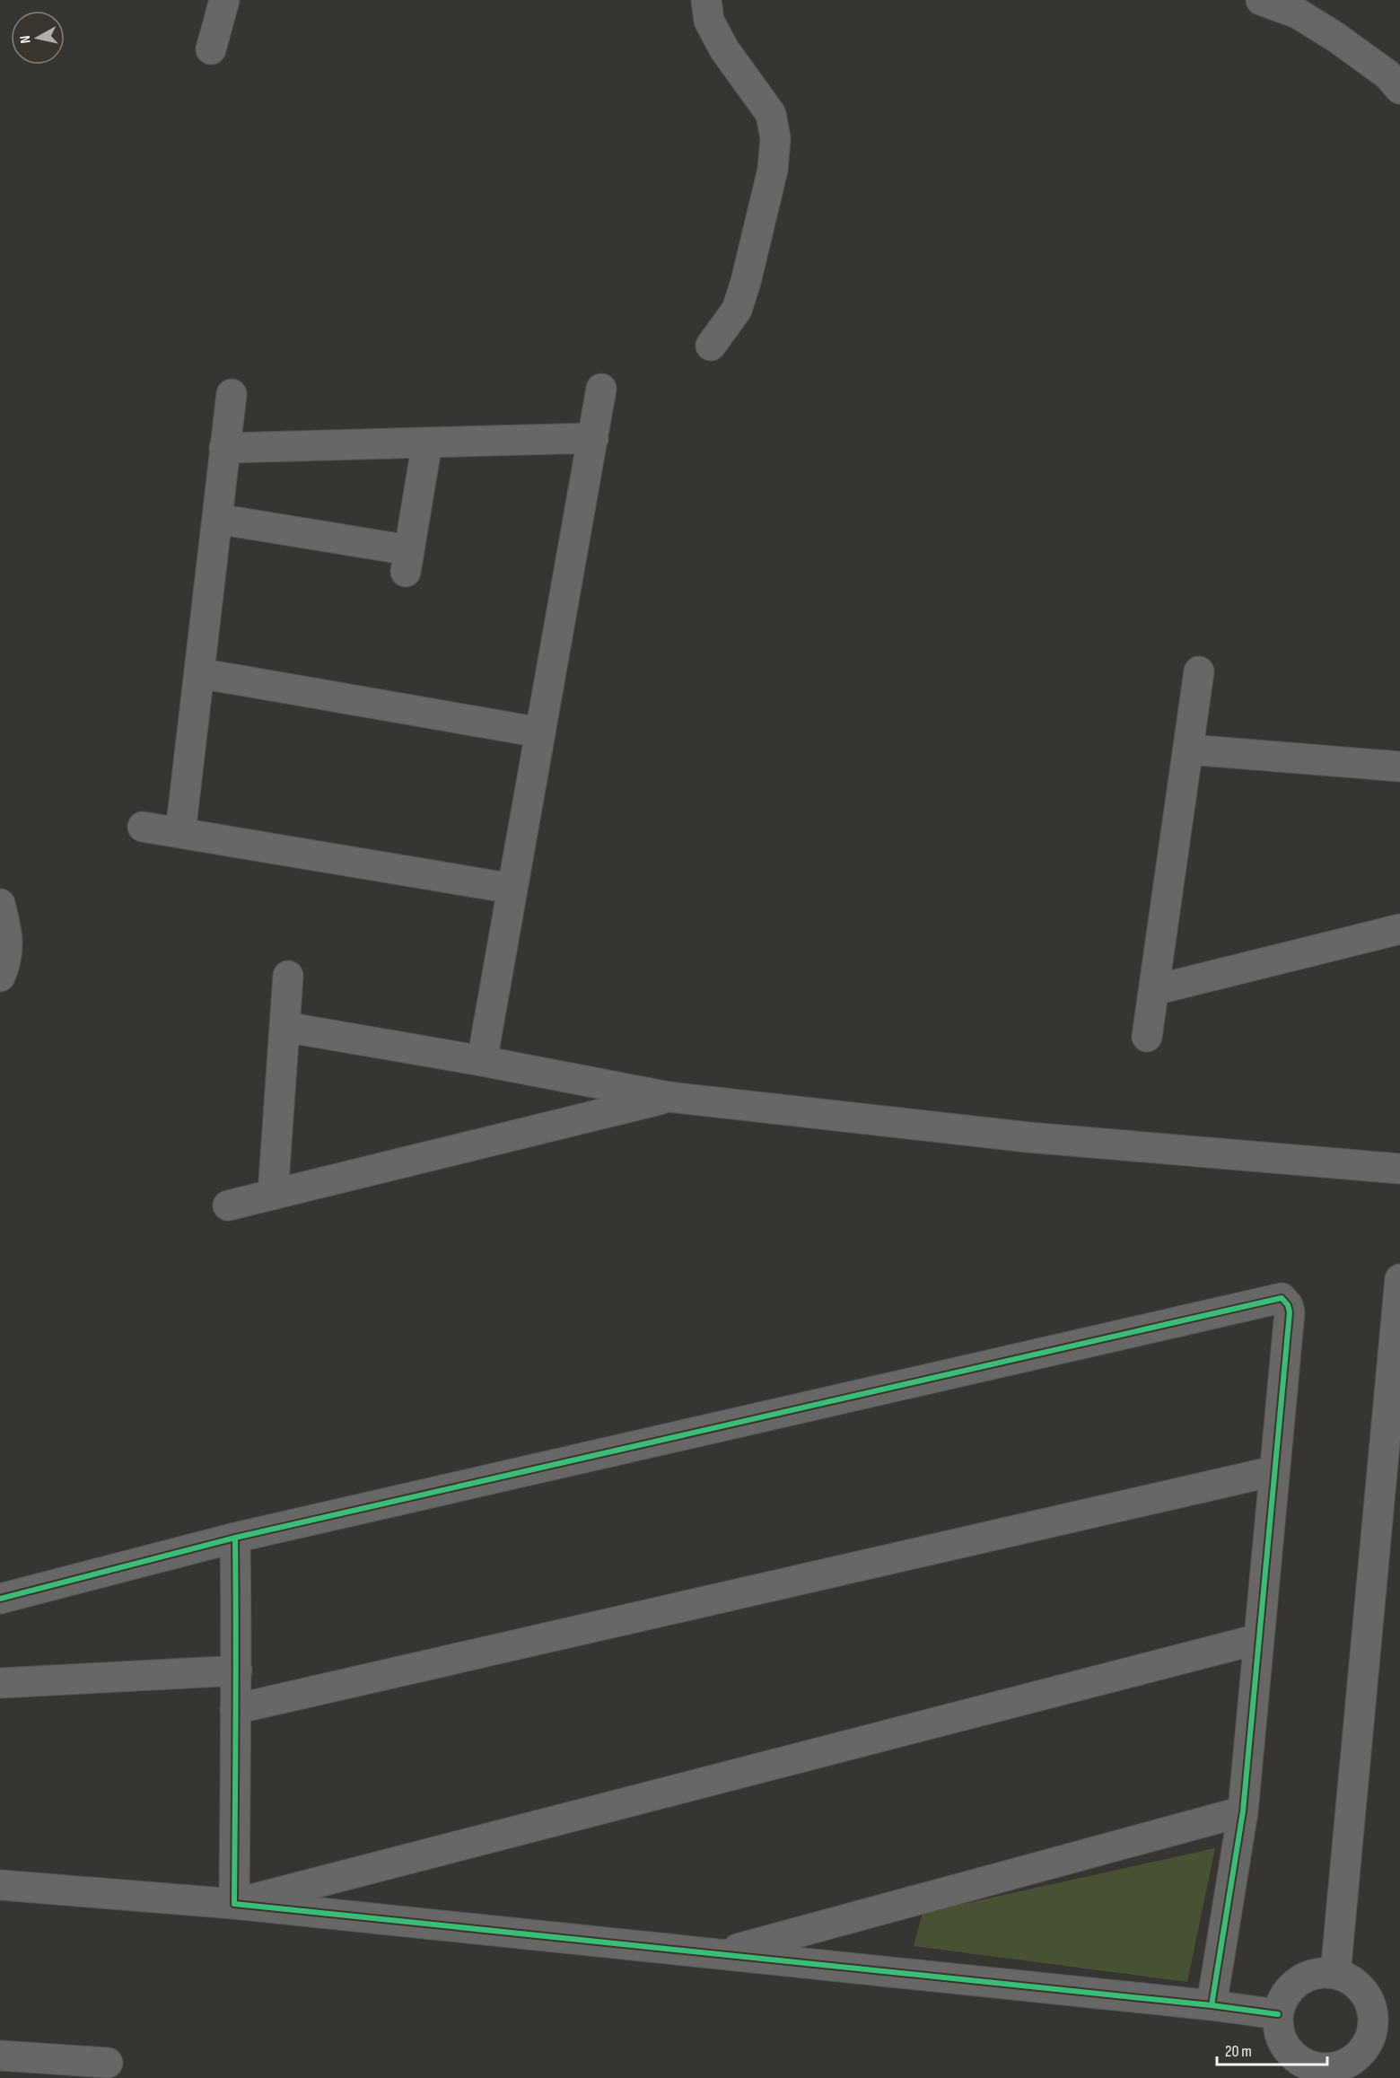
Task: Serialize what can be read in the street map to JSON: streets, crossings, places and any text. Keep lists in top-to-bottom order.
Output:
{
  "scale_bar": "20 m",
  "north": "left"
}
